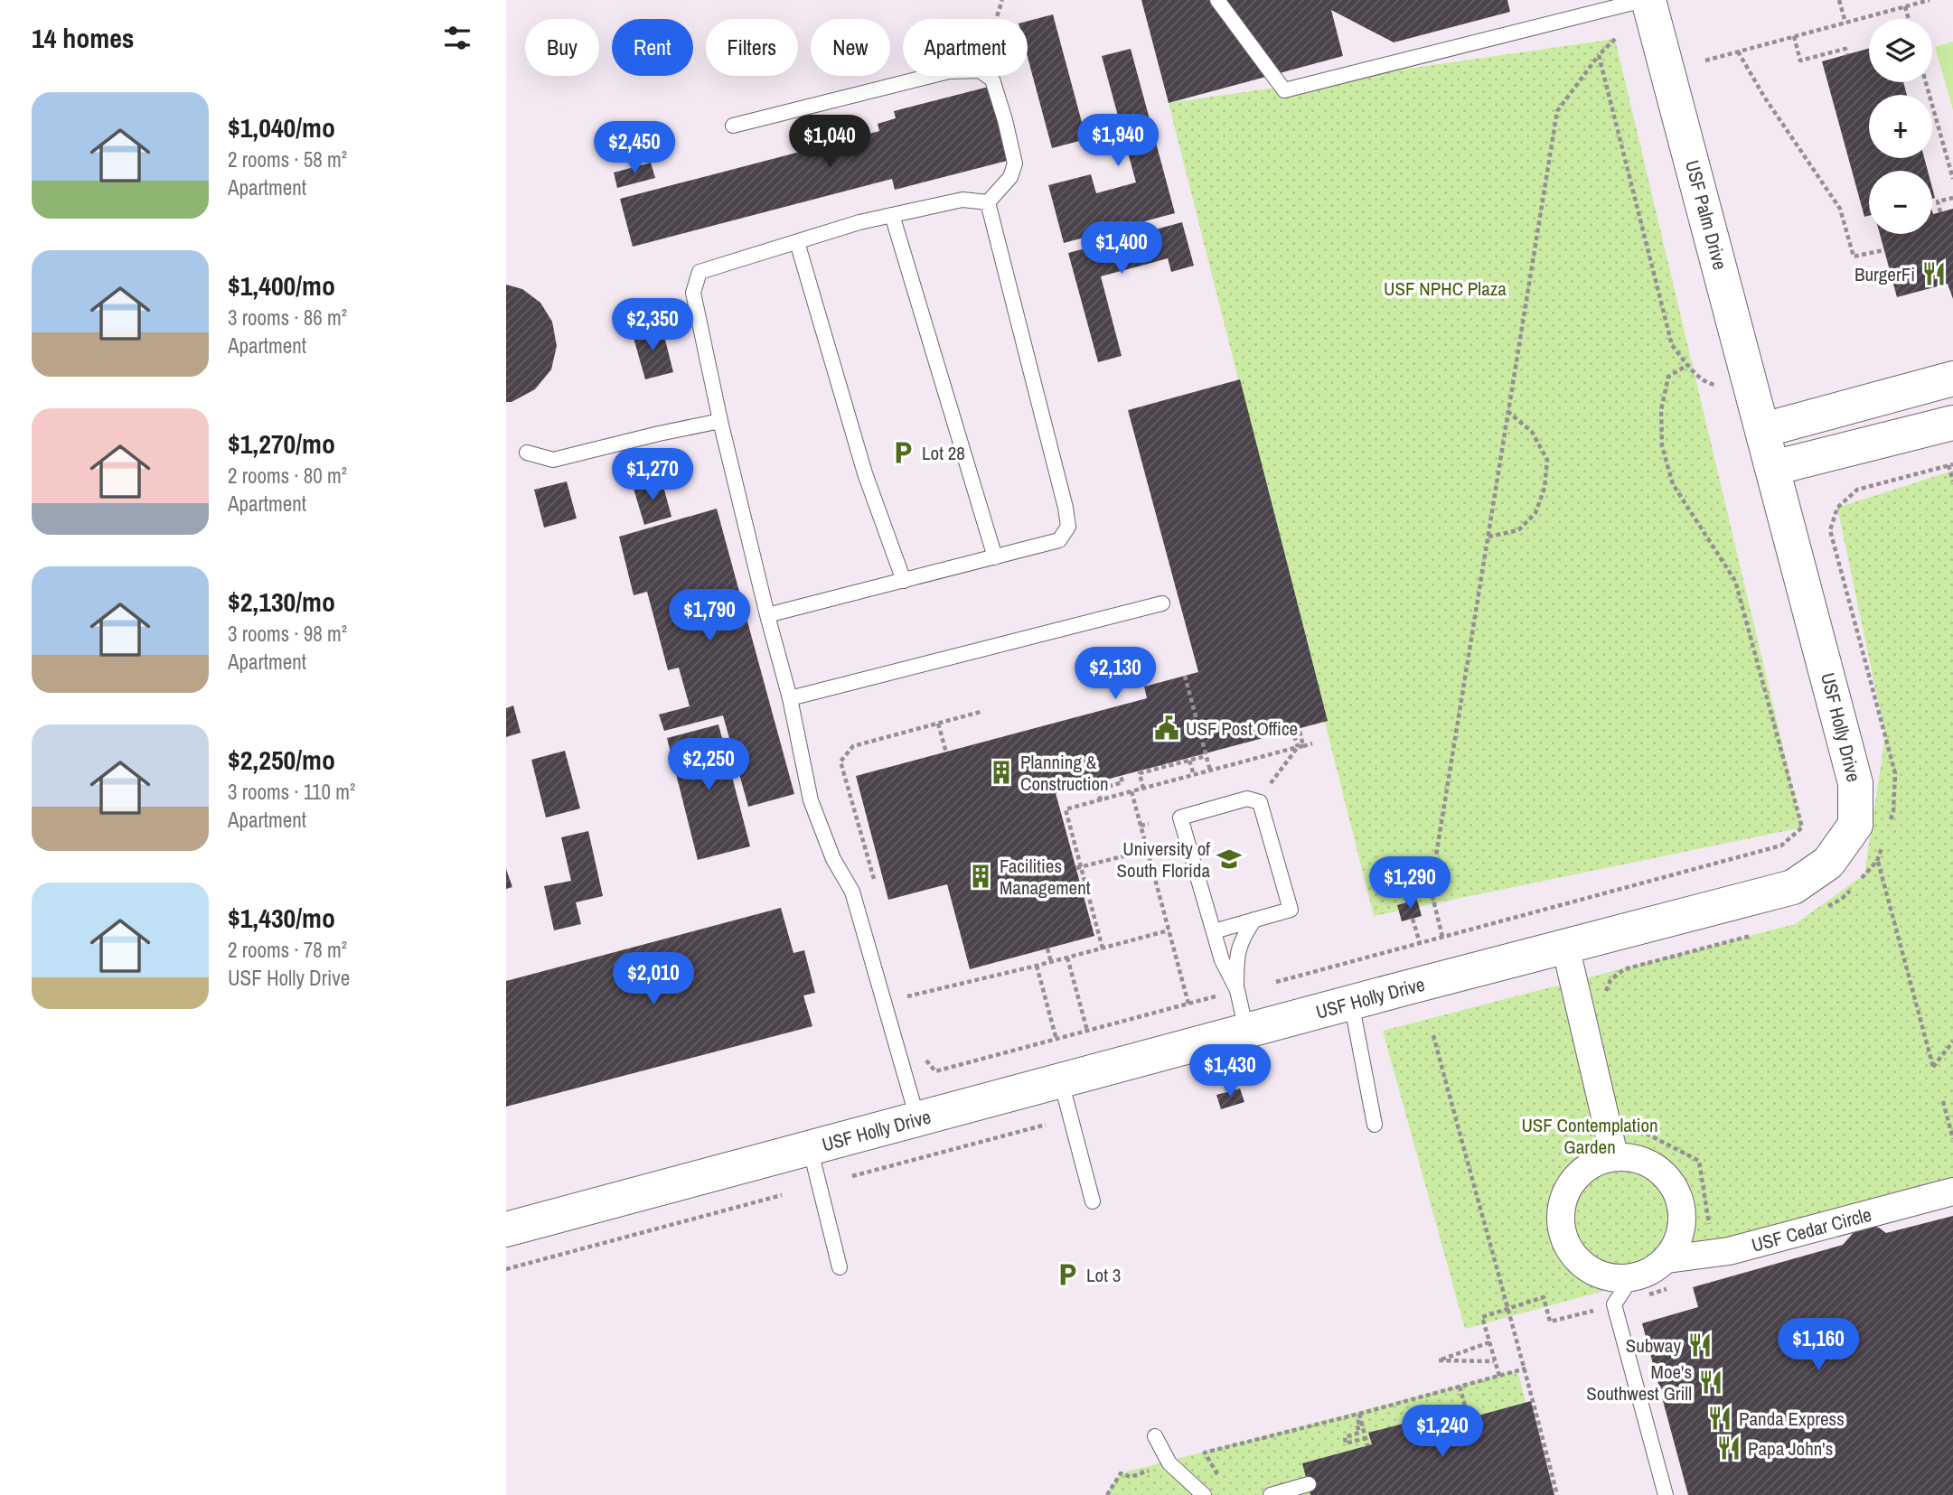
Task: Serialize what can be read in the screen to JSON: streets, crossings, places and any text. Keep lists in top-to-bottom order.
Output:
{
  "streets": {
    "street": ["USF Palm Drive", "USF Holly Drive", "USF Cedar Circle"]
  },
  "crossings": [
    ["USF Palm Drive", "USF Holly Drive"]
  ],
  "parks": ["USF NPHC Plaza", "USF Contemplation Garden"],
  "places": {
    "restaurant": [
      "BurgerFi",
      "Subway",
      "Moe's Southwest Grill",
      "Panda Express",
      "Papa John's"
    ],
    "parking": ["Lot 28", "Lot 3"],
    "public building": ["USF Post Office"],
    "building": ["Planning & Construction", "Facilities Management"],
    "school or university": ["University of South Florida"]
  },
  "page": {
    "heading": "14 homes",
    "map_buttons": ["+", "−"],
    "chip": [
      "Buy",
      "Rent",
      "Filters",
      "New",
      "Apartment"
    ],
    "list": [
      {
        "name": "$1,040/mo",
        "note": "2 rooms · 58 m² · Apartment"
      },
      {
        "name": "$1,400/mo",
        "note": "3 rooms · 86 m² · Apartment"
      },
      {
        "name": "$1,270/mo",
        "note": "2 rooms · 80 m² · Apartment"
      },
      {
        "name": "$2,130/mo",
        "note": "3 rooms · 98 m² · Apartment"
      },
      {
        "name": "$2,250/mo",
        "note": "3 rooms · 110 m² · Apartment"
      },
      {
        "name": "$1,430/mo",
        "note": "2 rooms · 78 m² · USF Holly Drive"
      }
    ],
    "price": [
      "$1,940",
      "$1,040",
      "$2,450",
      "$1,400",
      "$2,350",
      "$1,270",
      "$1,790",
      "$2,130",
      "$2,250",
      "$1,290",
      "$2,010",
      "$1,430",
      "$1,160",
      "$1,240"
    ]
  }
}
